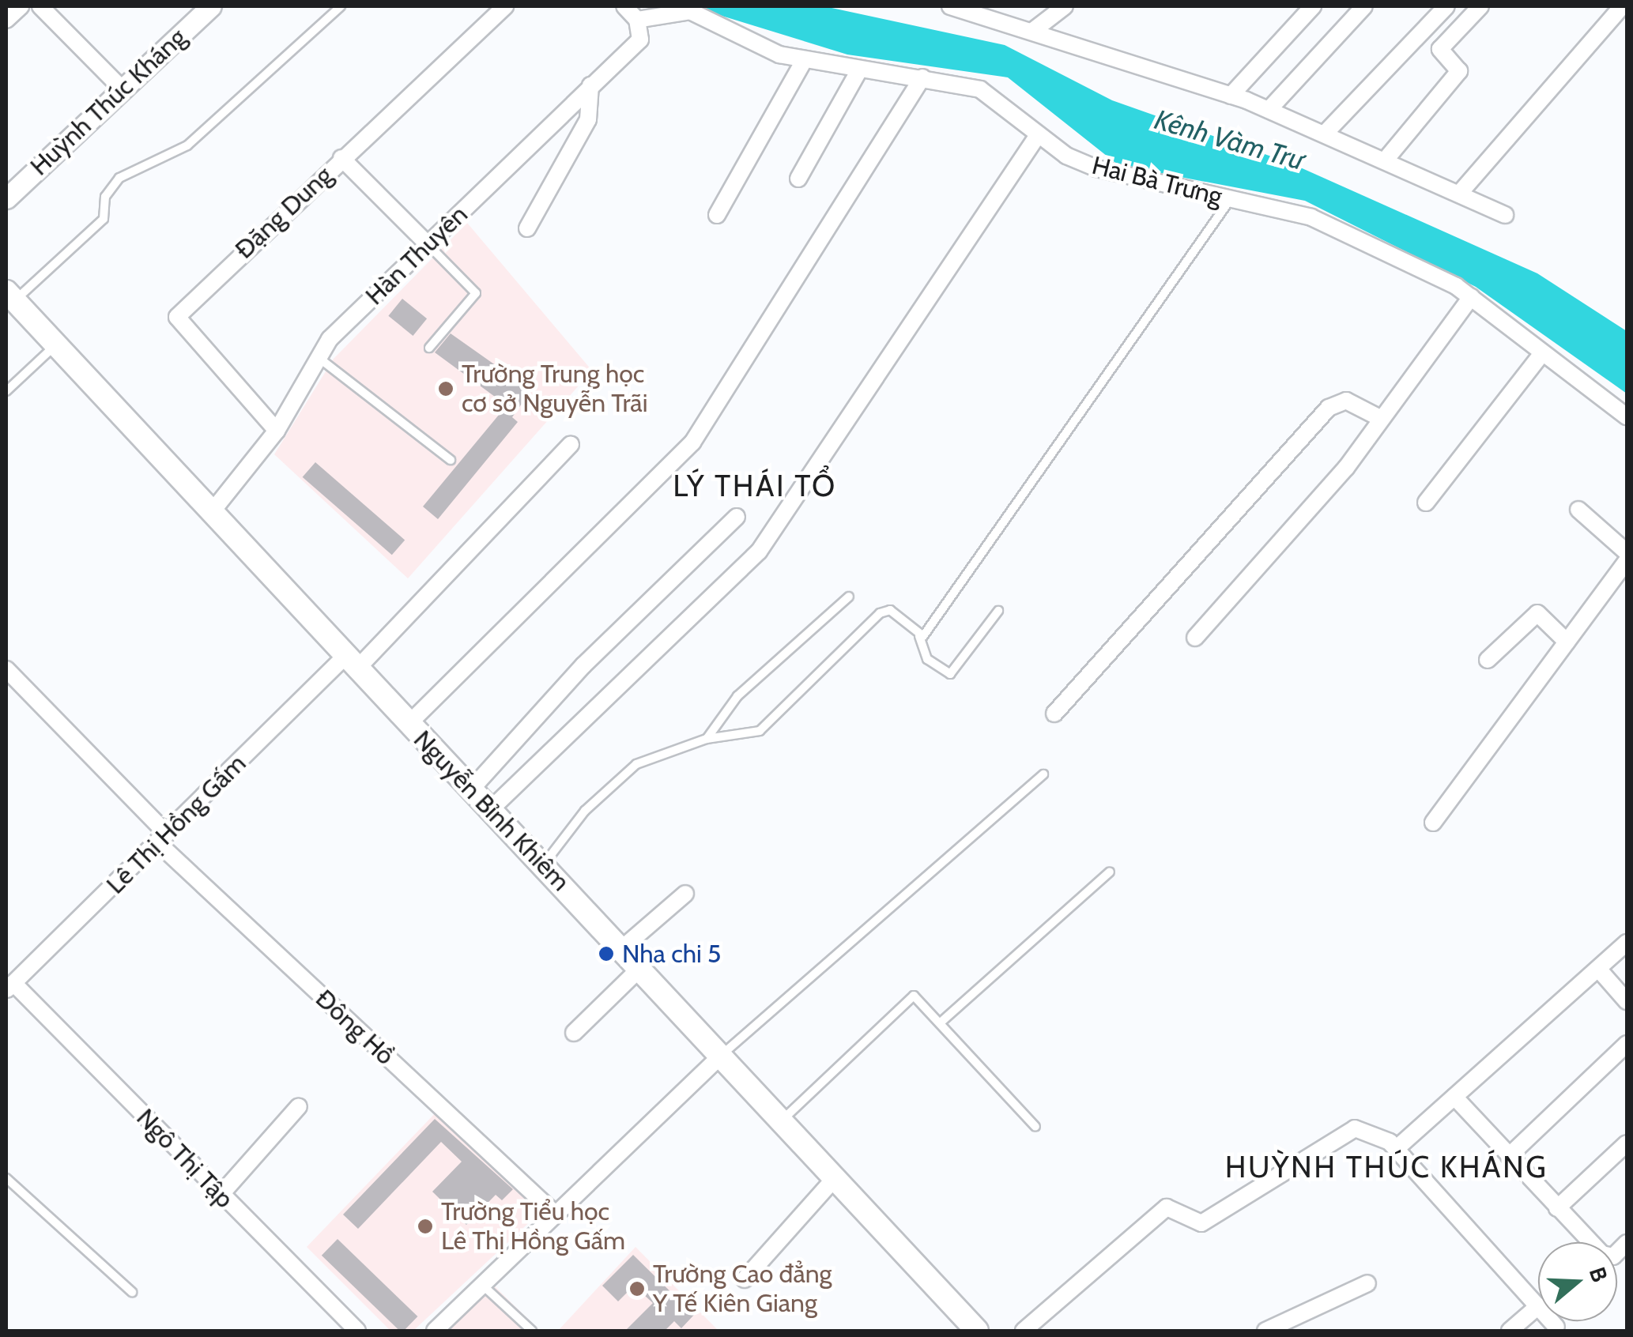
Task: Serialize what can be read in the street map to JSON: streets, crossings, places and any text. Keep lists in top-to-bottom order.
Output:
{
  "streets": {
    "main road": ["Nguyễn Bỉnh Khiêm"],
    "street": [
      "Huỳnh Thúc Kháng",
      "Hai Bà Trưng",
      "Đặng Dung",
      "Hàn Thuyên",
      "Lê Thị Hồng Gấm",
      "Đông Hồ",
      "Ngô Thị Tập"
    ]
  },
  "crossings": [
    ["Hai Bà Trưng", "Hàn Thuyên"],
    ["Đặng Dung", "Hàn Thuyên"],
    ["Hàn Thuyên", "Nguyễn Bỉnh Khiêm"],
    ["Nguyễn Bỉnh Khiêm", "Lê Thị Hồng Gấm"],
    ["Lê Thị Hồng Gấm", "Đông Hồ"],
    ["Lê Thị Hồng Gấm", "Ngô Thị Tập"]
  ],
  "districts": ["LÝ THÁI TỔ", "HUỲNH THÚC KHÁNG"],
  "water": ["Kênh Vàm Trư"],
  "places": [
    "Trường Trung học cơ sở Nguyễn Trãi",
    "Nha chi 5",
    "Trường Tiểu học Lê Thị Hồng Gấm",
    "Trường Cao đẳng Y Tế Kiên Giang"
  ],
  "north": "right"
}
